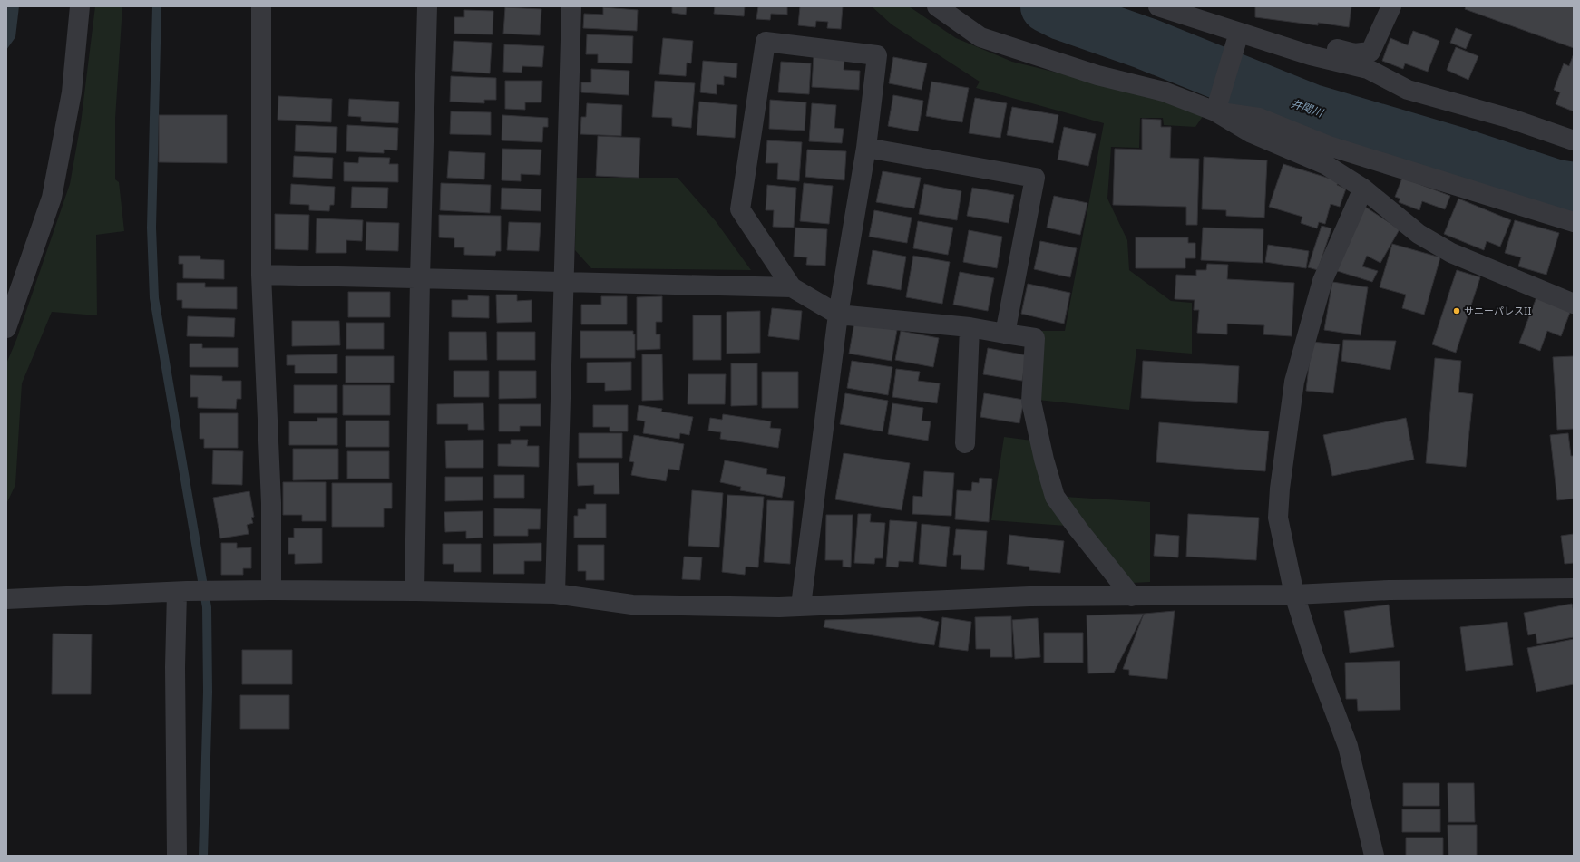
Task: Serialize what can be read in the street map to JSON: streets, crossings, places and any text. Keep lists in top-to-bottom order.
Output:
{
  "water": ["井関川"],
  "places": ["サニーパレスII"]
}
